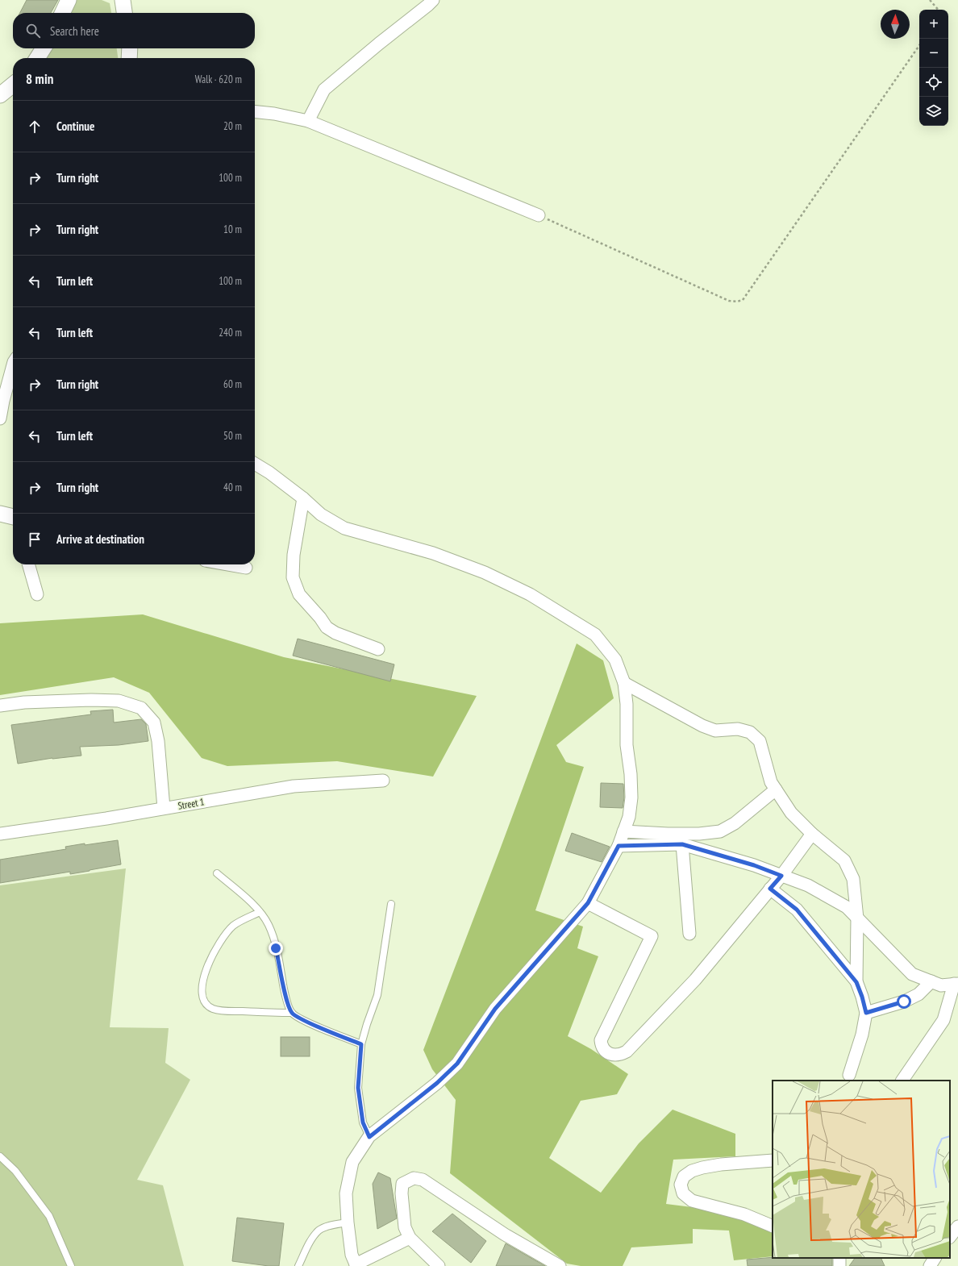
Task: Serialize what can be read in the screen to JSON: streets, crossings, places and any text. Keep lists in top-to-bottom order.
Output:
{
  "streets": {
    "street": ["Street 1"]
  },
  "north": "top",
  "page": {
    "map_buttons": ["+", "−"],
    "search": "Search here",
    "heading": ["8 min", "Walk · 620 m"],
    "list": [
      ["Continue", "20 m"],
      ["Turn right", "100 m"],
      ["Turn right", "10 m"],
      ["Turn left", "100 m"],
      ["Turn left", "240 m"],
      ["Turn right", "60 m"],
      ["Turn left", "50 m"],
      ["Turn right", "40 m"],
      "Arrive at destination"
    ]
  }
}
